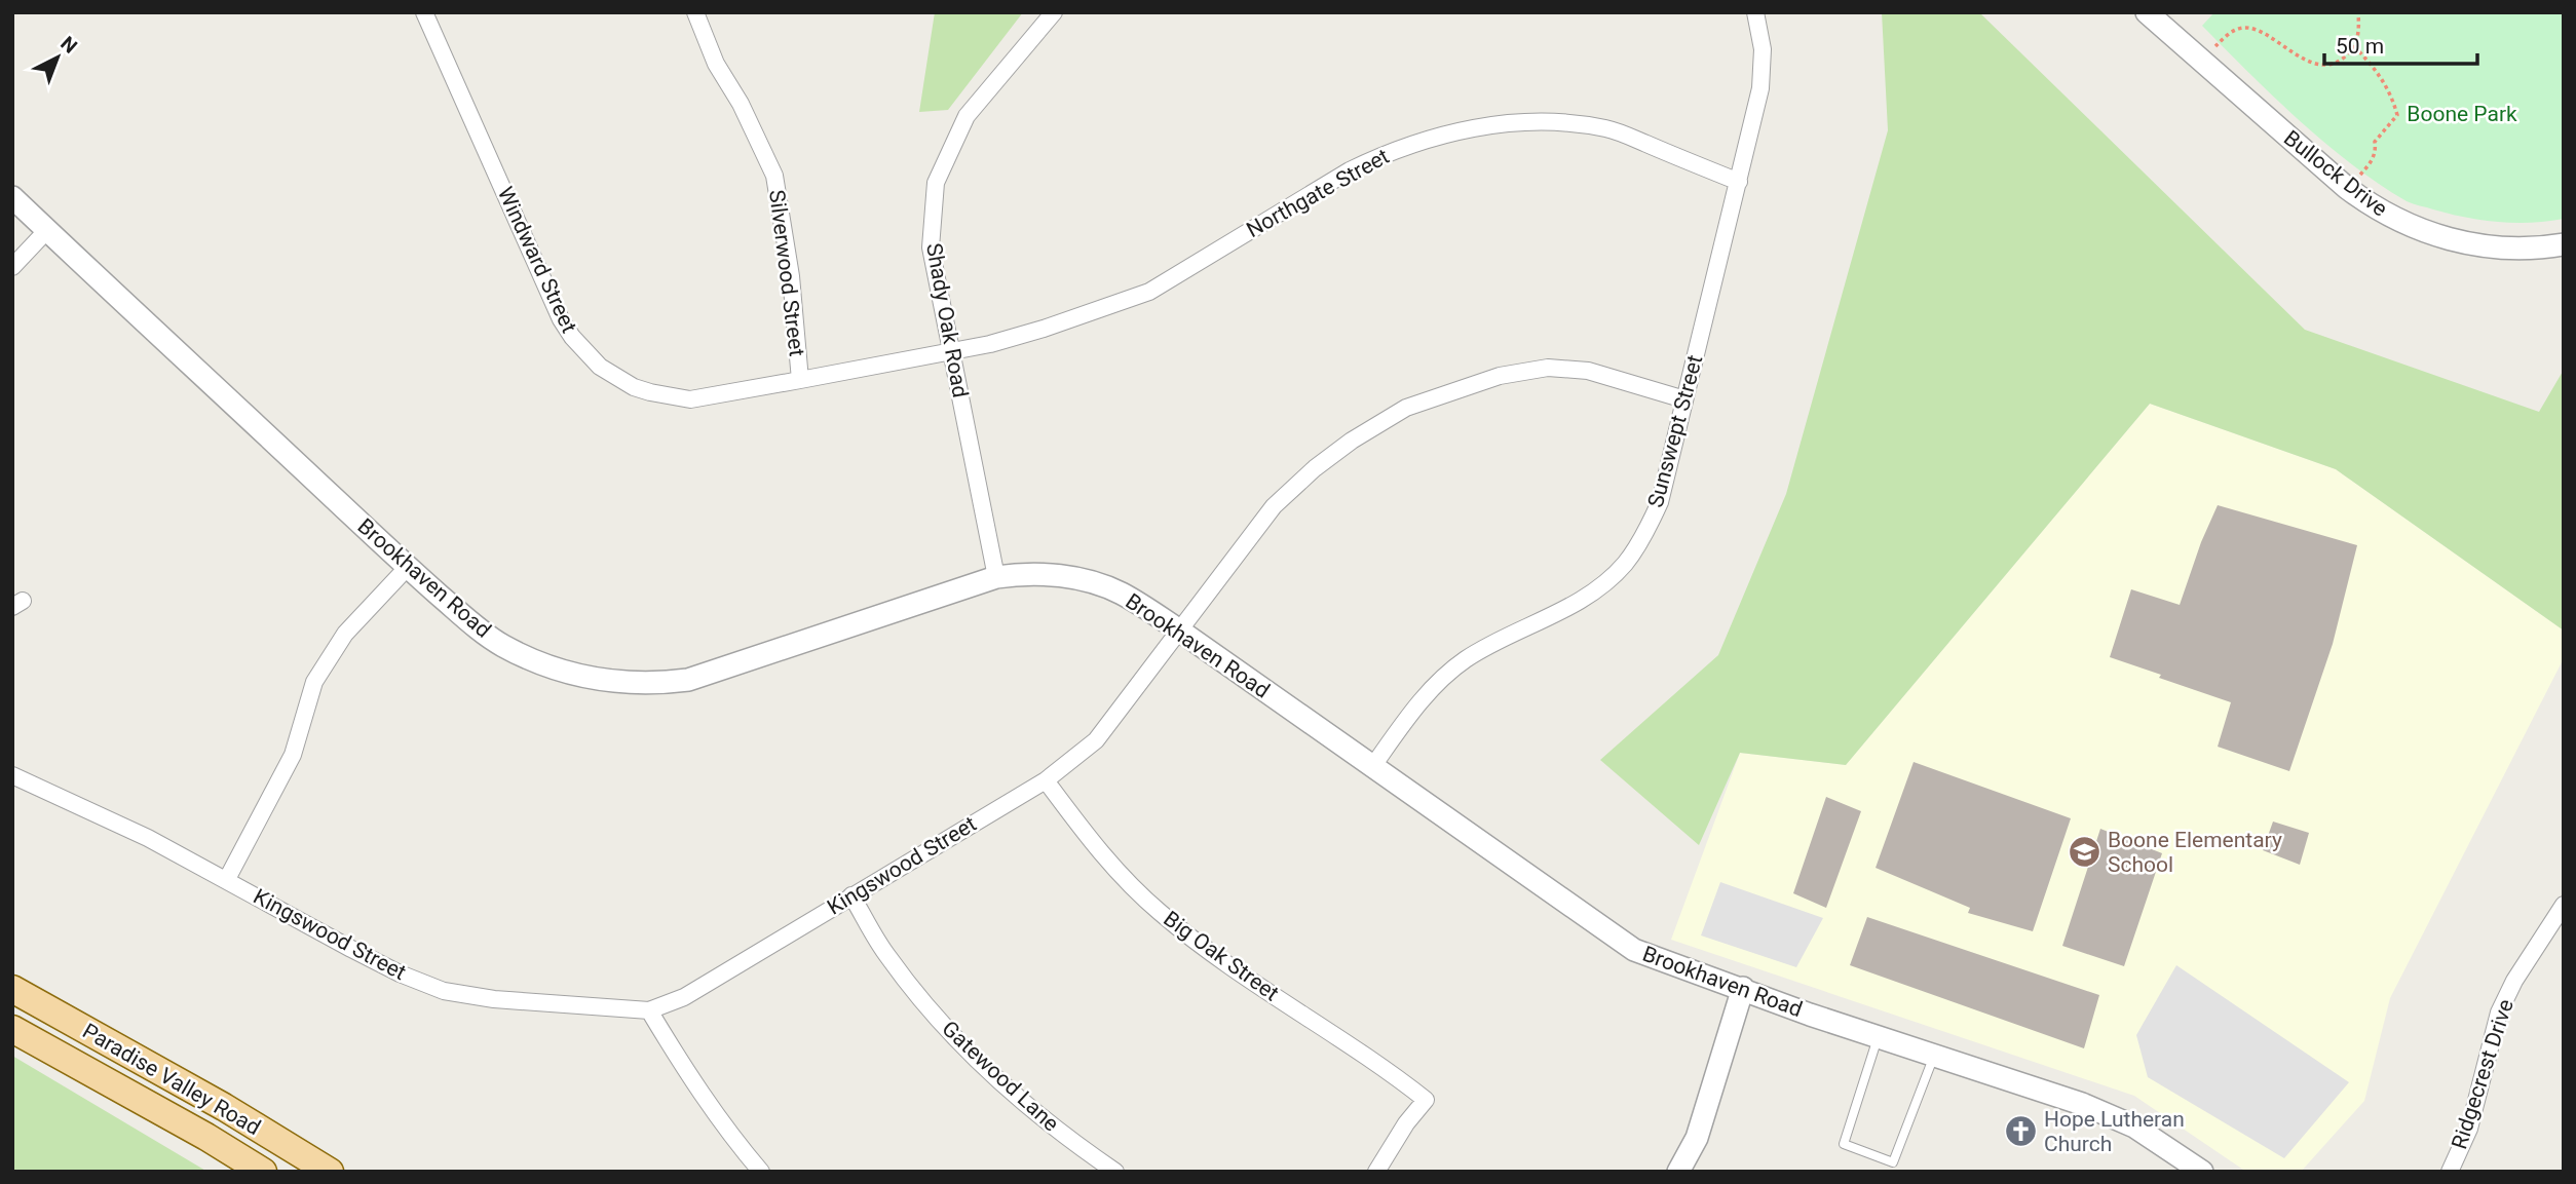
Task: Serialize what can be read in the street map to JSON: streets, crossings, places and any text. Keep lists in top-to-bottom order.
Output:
{
  "streets": {
    "main road": ["Paradise Valley Road"],
    "street": [
      "Bullock Drive",
      "Northgate Street",
      "Windward Street",
      "Silverwood Street",
      "Shady Oak Road",
      "Sunswept Street",
      "Brookhaven Road",
      "Kingswood Street",
      "Big Oak Street",
      "Ridgecrest Drive",
      "Gatewood Lane"
    ]
  },
  "crossings": [
    ["Northgate Street", "Windward Street"],
    ["Northgate Street", "Shady Oak Road"],
    ["Northgate Street", "Sunswept Street"],
    ["Windward Street", "Silverwood Street"],
    ["Windward Street", "Shady Oak Road"],
    ["Shady Oak Road", "Brookhaven Road"],
    ["Sunswept Street", "Brookhaven Road"],
    ["Sunswept Street", "Kingswood Street"],
    ["Brookhaven Road", "Kingswood Street"],
    ["Kingswood Street", "Big Oak Street"],
    ["Kingswood Street", "Gatewood Lane"]
  ],
  "parks": ["Boone Park"],
  "places": {
    "school or university": ["Boone Elementary School"],
    "church": ["Hope Lutheran Church"]
  },
  "scale_bar": "50 m",
  "north": "top right"
}
